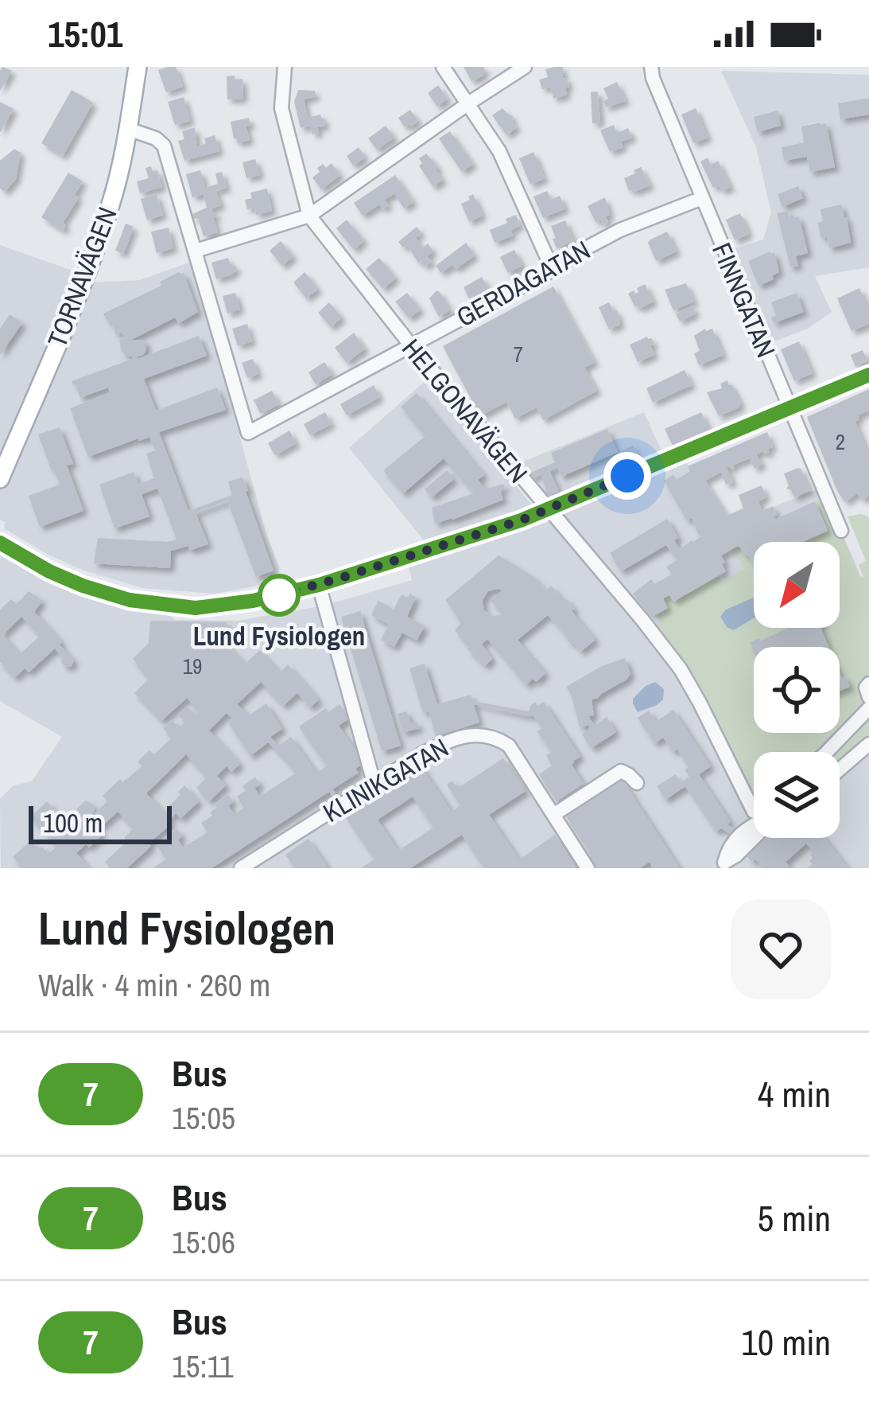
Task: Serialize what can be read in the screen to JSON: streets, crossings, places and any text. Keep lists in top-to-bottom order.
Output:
{
  "streets": {
    "main road": ["TORNAVÄGEN"],
    "street": [
      "GERDAGATAN",
      "FINNGATAN",
      "HELGONAVÄGEN",
      "KLINIKGATAN"
    ]
  },
  "crossings": [
    ["GERDAGATAN", "FINNGATAN"],
    ["GERDAGATAN", "HELGONAVÄGEN"]
  ],
  "places": ["Lund Fysiologen"],
  "lines": ["bus line 7"],
  "house_numbers": ["7", "2", "19"],
  "scale_bar": "100 m",
  "north": "bottom left",
  "page": {
    "status": "15:01",
    "scale": "100 m",
    "heading": ["Lund Fysiologen", "Walk · 4 min · 260 m"],
    "list": [
      {
        "mark": "7",
        "name": "Bus",
        "note": "15:05",
        "value": "4 min"
      },
      {
        "mark": "7",
        "name": "Bus",
        "note": "15:06",
        "value": "5 min"
      },
      {
        "mark": "7",
        "name": "Bus",
        "note": "15:11",
        "value": "10 min"
      }
    ]
  }
}
